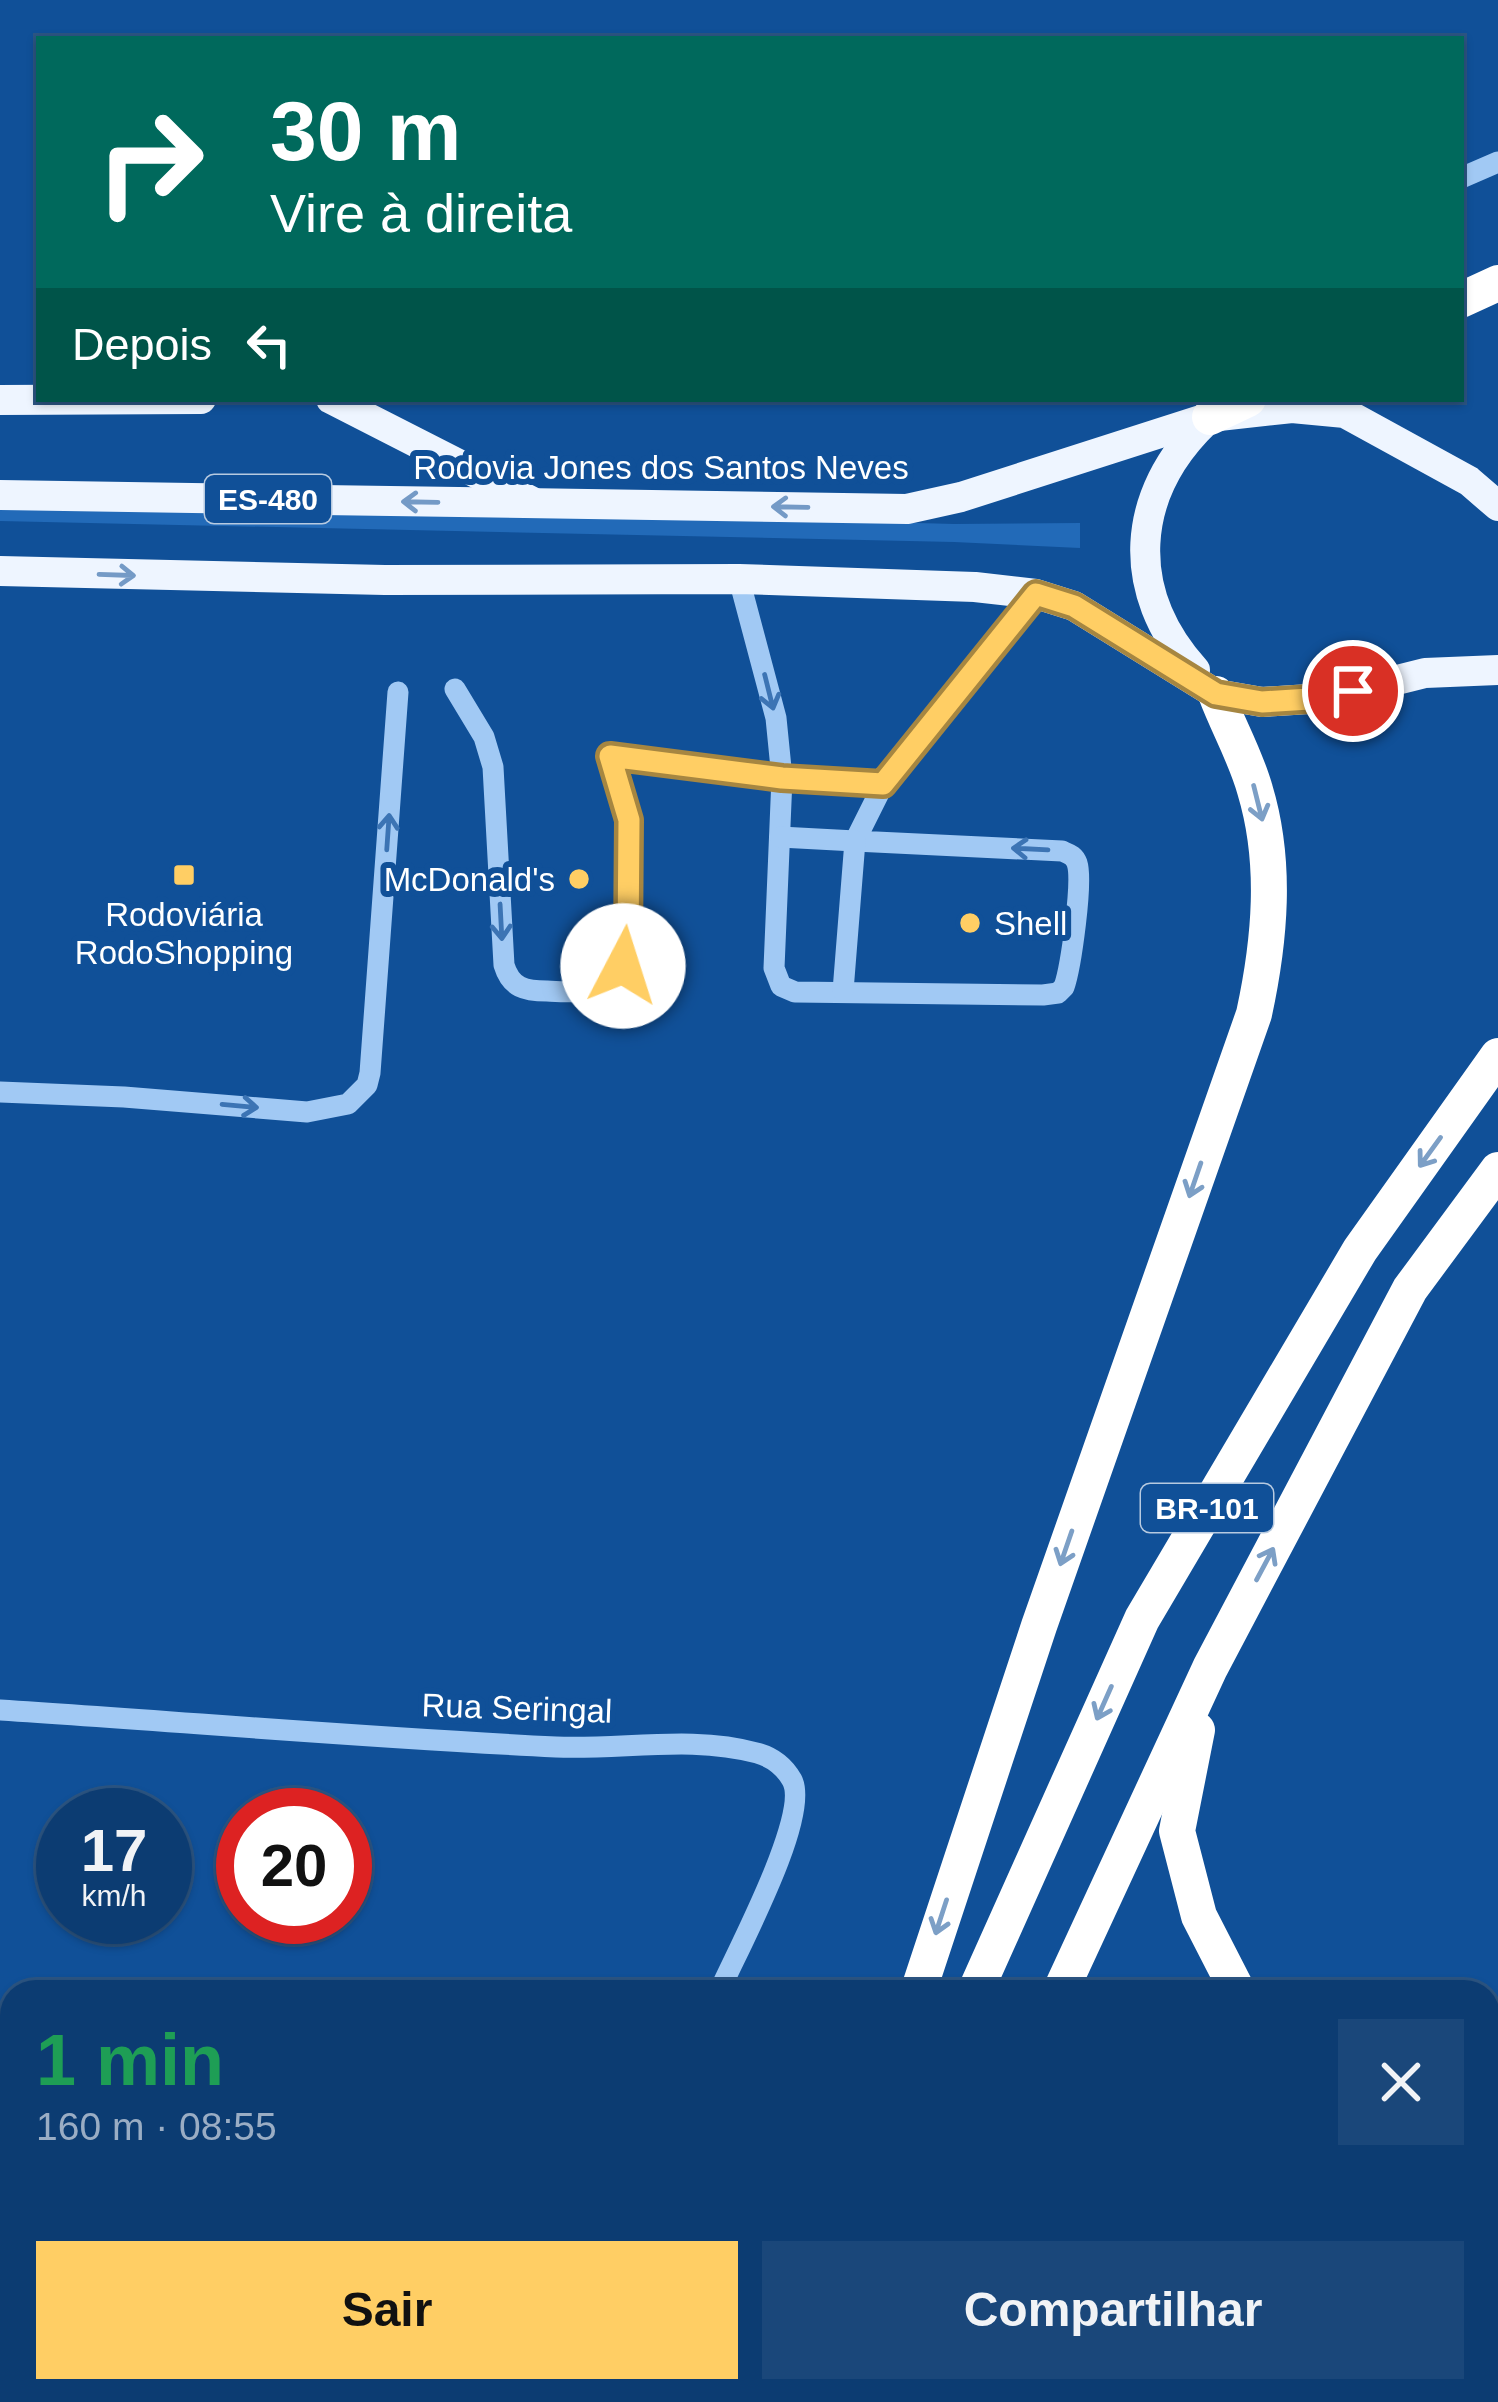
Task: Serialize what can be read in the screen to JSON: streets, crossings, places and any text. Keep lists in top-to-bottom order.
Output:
{
  "streets": {
    "highway": ["BR-101"],
    "main road": ["Rodovia Jones dos Santos Neves", "ES-480"],
    "street": ["Rua Seringal"]
  },
  "places": {
    "transit": ["Rodoviária RodoShopping"],
    "other": ["McDonald's", "Shell"]
  },
  "page": {
    "turn": ["30 m", "Vire à direita"],
    "then": "Depois",
    "speed": "17 km/h",
    "limit": "20",
    "heading": ["1 min", "160 m · 08:55"],
    "buttons": ["Sair", "Compartilhar"]
  }
}
